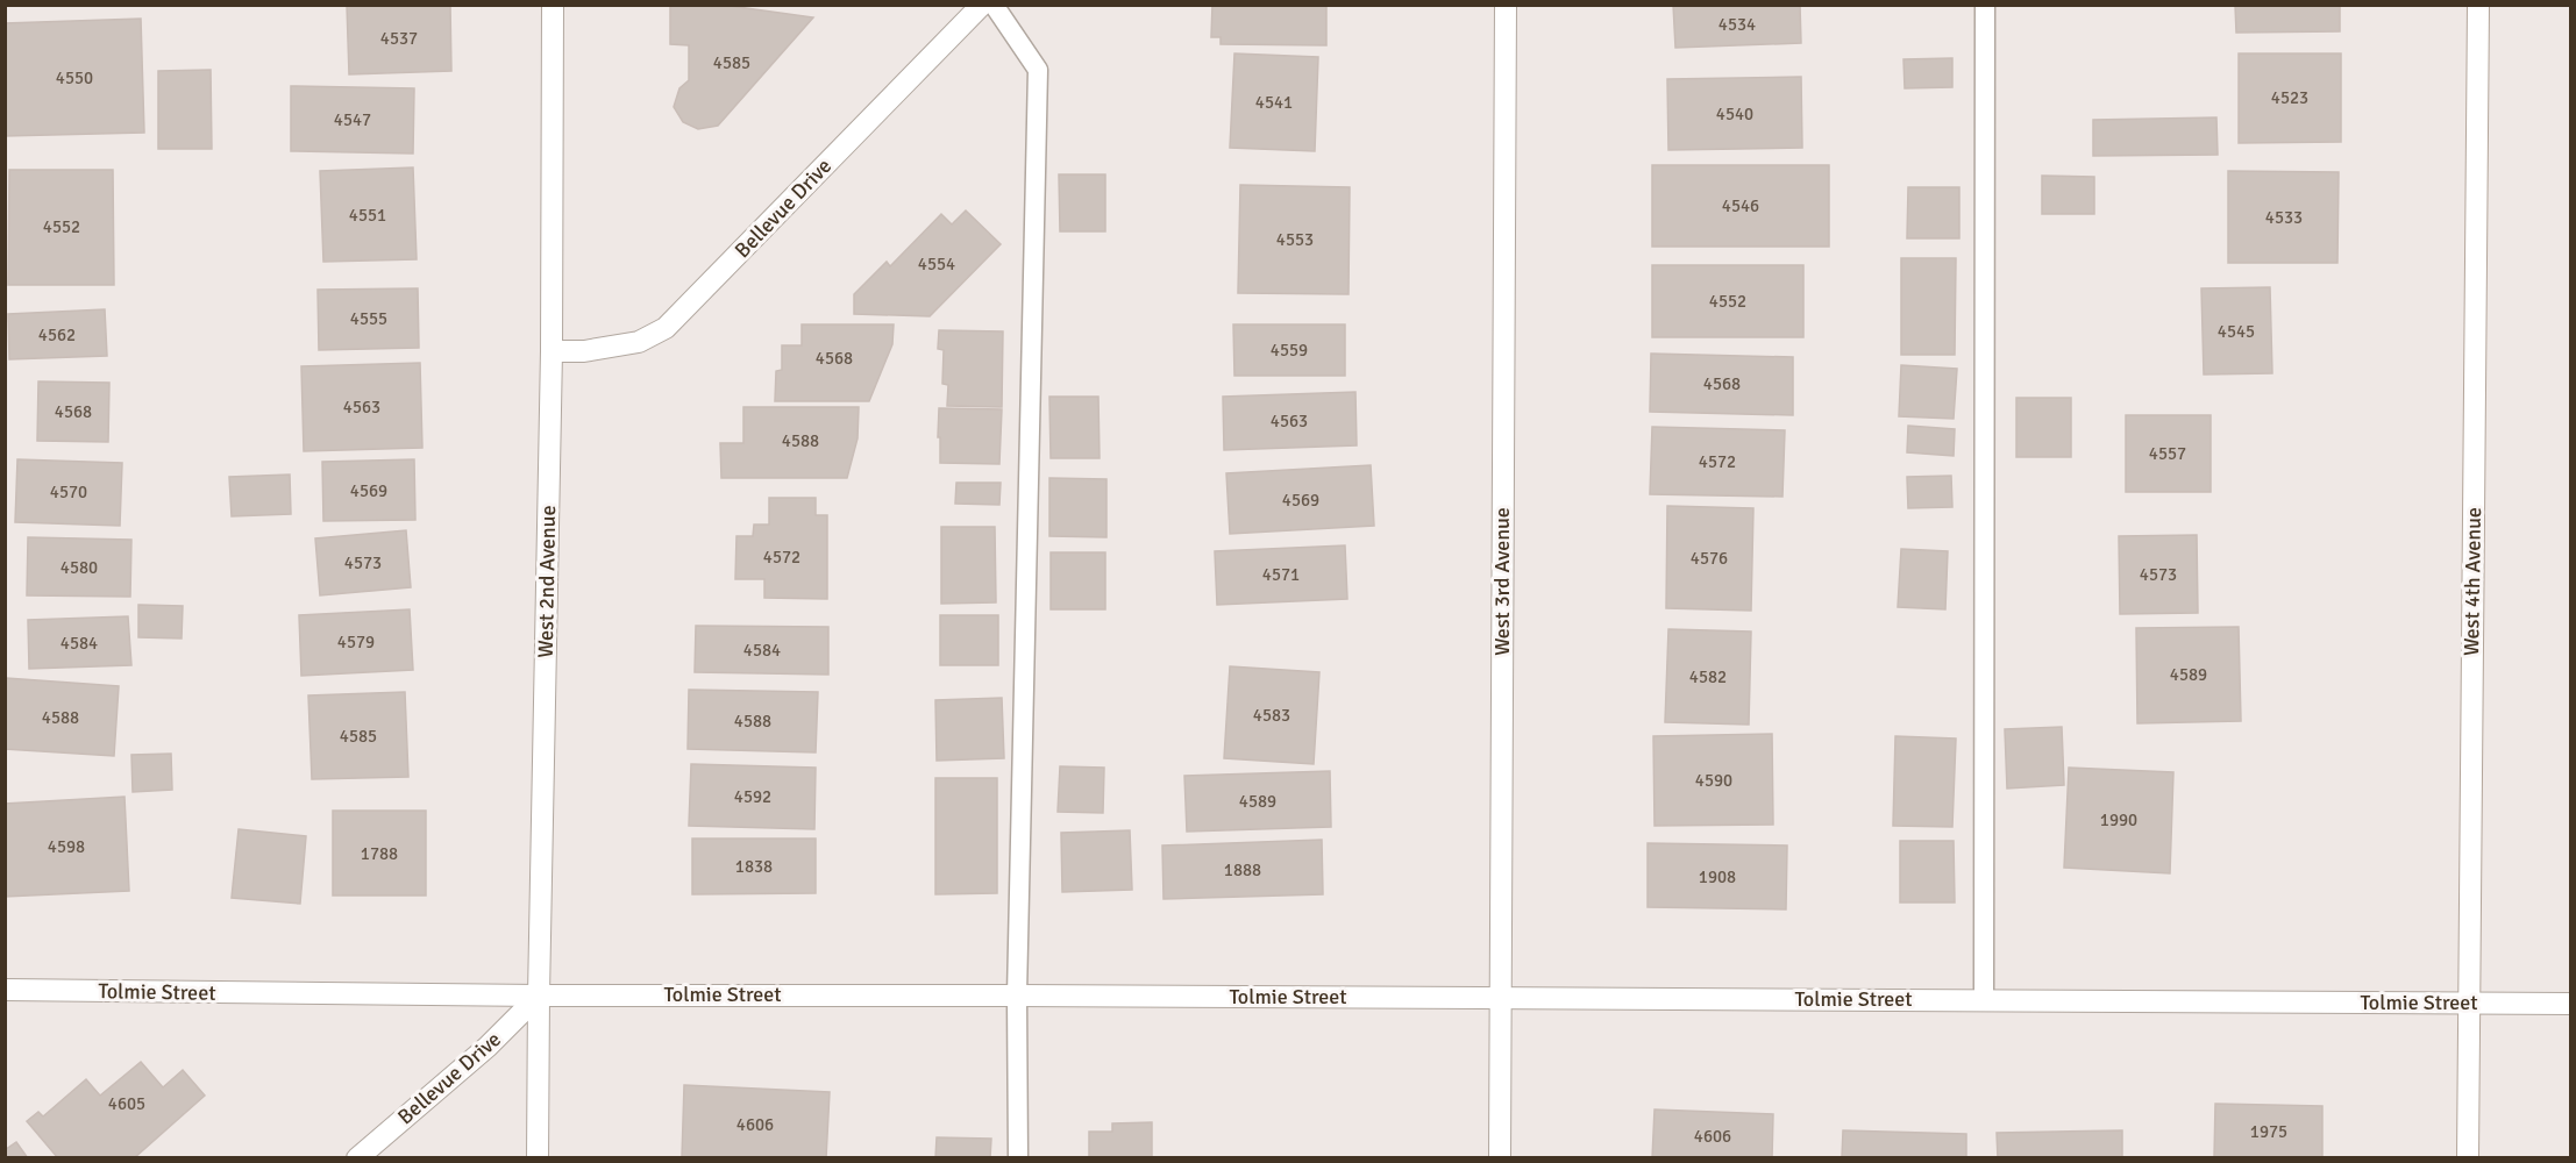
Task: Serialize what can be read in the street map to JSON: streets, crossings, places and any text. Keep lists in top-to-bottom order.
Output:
{
  "streets": {
    "street": [
      "Bellevue Drive",
      "West 2nd Avenue",
      "West 3rd Avenue",
      "West 4th Avenue",
      "Tolmie Street"
    ]
  },
  "crossings": [
    ["Bellevue Drive", "West 2nd Avenue"],
    ["Bellevue Drive", "Tolmie Street"],
    ["West 2nd Avenue", "Tolmie Street"],
    ["West 3rd Avenue", "Tolmie Street"],
    ["West 4th Avenue", "Tolmie Street"]
  ],
  "house_numbers": [
    "4534",
    "4537",
    "4585",
    "4550",
    "4523",
    "4541",
    "4540",
    "4547",
    "4546",
    "4551",
    "4533",
    "4552",
    "4553",
    "4554",
    "4552",
    "4555",
    "4545",
    "4562",
    "4559",
    "4568",
    "4568",
    "4563",
    "4568",
    "4563",
    "4588",
    "4557",
    "4572",
    "4569",
    "4570",
    "4569",
    "4572",
    "4576",
    "4573",
    "4580",
    "4571",
    "4573",
    "4579",
    "4584",
    "4584",
    "4589",
    "4582",
    "4583",
    "4588",
    "4588",
    "4585",
    "4590",
    "4592",
    "4589",
    "1990",
    "4598",
    "1788",
    "1838",
    "1888",
    "1908",
    "4605",
    "4606",
    "1975",
    "4606"
  ]
}
